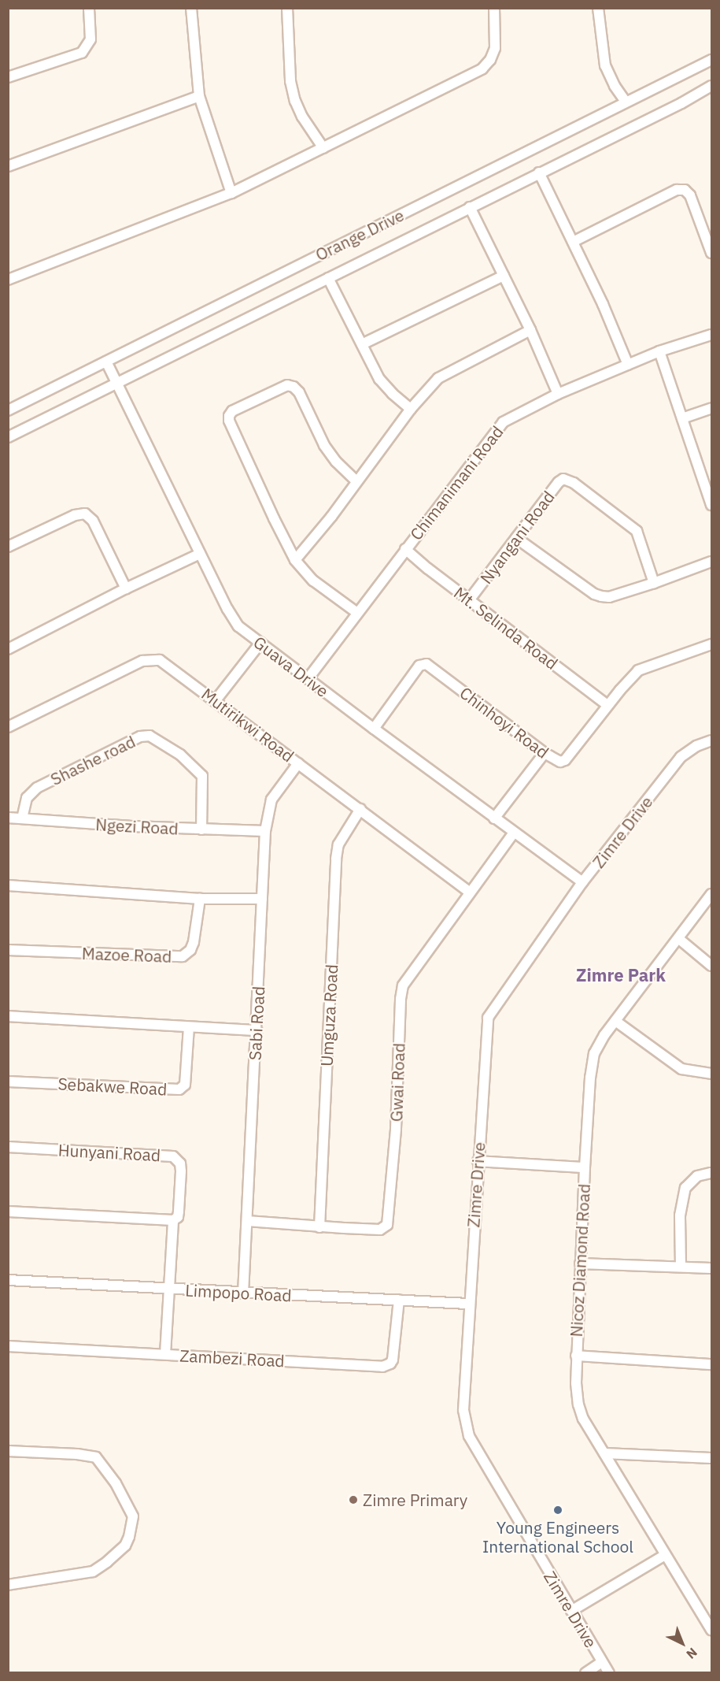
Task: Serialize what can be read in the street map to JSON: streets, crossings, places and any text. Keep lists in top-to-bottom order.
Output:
{
  "streets": {
    "street": [
      "Orange Drive",
      "Chimanimani Road",
      "Nyangani Road",
      "Mt. Selinda Road",
      "Guava Drive",
      "Chinhoyi Road",
      "Mutirikwi Road",
      "Shashe road",
      "Ngezi Road",
      "Zimre Drive",
      "Mazoe Road",
      "Umguza Road",
      "Sabi Road",
      "Gwai Road",
      "Sebakwe Road",
      "Hunyani Road",
      "Nicoz Diamond Road",
      "Limpopo Road",
      "Zambezi Road"
    ]
  },
  "crossings": [
    ["Orange Drive", "Guava Drive"],
    ["Chimanimani Road", "Mt. Selinda Road"],
    ["Chimanimani Road", "Guava Drive"],
    ["Nyangani Road", "Mt. Selinda Road"],
    ["Mt. Selinda Road", "Chinhoyi Road"],
    ["Guava Drive", "Chinhoyi Road"],
    ["Guava Drive", "Zimre Drive"],
    ["Guava Drive", "Gwai Road"],
    ["Mutirikwi Road", "Umguza Road"],
    ["Mutirikwi Road", "Sabi Road"],
    ["Mutirikwi Road", "Gwai Road"],
    ["Shashe road", "Ngezi Road"],
    ["Ngezi Road", "Sabi Road"],
    ["Zimre Drive", "Limpopo Road"],
    ["Umguza Road", "Gwai Road"],
    ["Sabi Road", "Gwai Road"],
    ["Sabi Road", "Limpopo Road"],
    ["Limpopo Road", "Zambezi Road"]
  ],
  "districts": ["Zimre Park"],
  "places": ["Zimre Primary", "Young Engineers International School"],
  "north": "bottom right"
}
